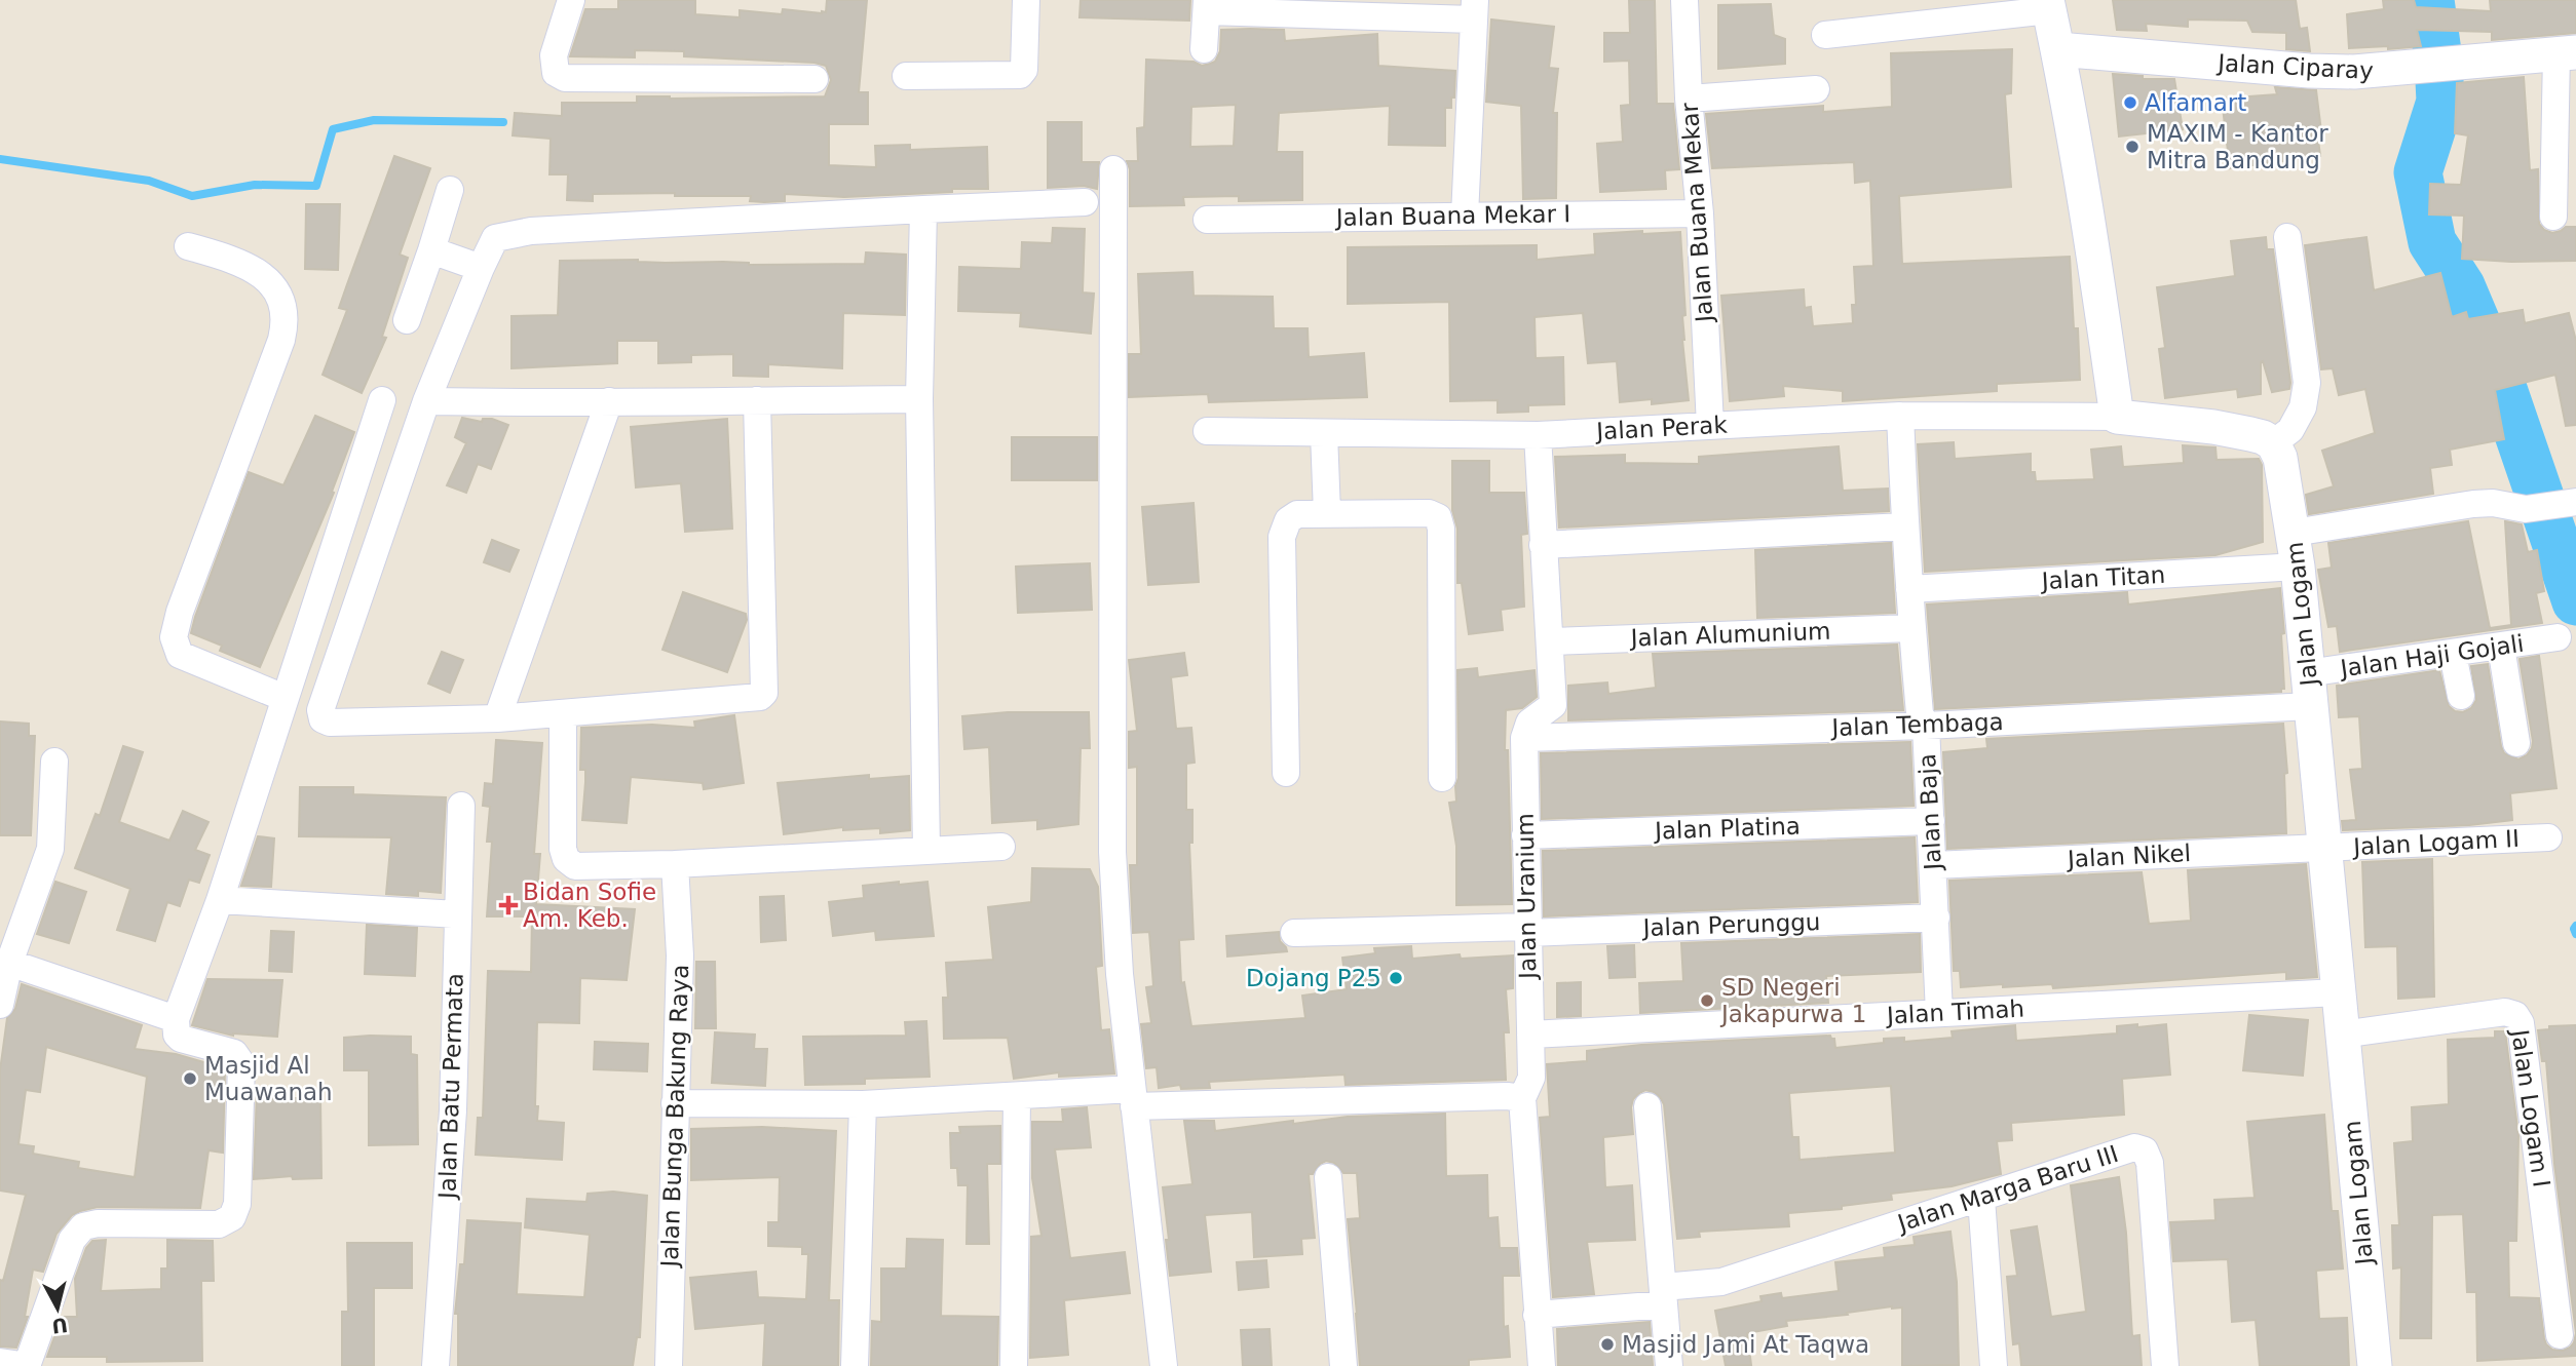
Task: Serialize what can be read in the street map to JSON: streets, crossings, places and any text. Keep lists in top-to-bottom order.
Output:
{
  "streets": {
    "street": [
      "Jalan Ciparay",
      "Jalan Buana Mekar",
      "Jalan Buana Mekar I",
      "Jalan Perak",
      "Jalan Titan",
      "Jalan Logam",
      "Jalan Alumunium",
      "Jalan Haji Gojali",
      "Jalan Tembaga",
      "Jalan Baja",
      "Jalan Platina",
      "Jalan Logam II",
      "Jalan Nikel",
      "Jalan Uranium",
      "Jalan Perunggu",
      "Jalan Timah",
      "Jalan Batu Permata",
      "Jalan Logam I",
      "Jalan Bunga Bakung Raya",
      "Jalan Marga Baru III"
    ]
  },
  "crossings": [
    ["Jalan Buana Mekar", "Jalan Buana Mekar I"],
    ["Jalan Buana Mekar", "Jalan Perak"],
    ["Jalan Perak", "Jalan Baja"],
    ["Jalan Titan", "Jalan Logam"],
    ["Jalan Titan", "Jalan Baja"],
    ["Jalan Logam", "Jalan Haji Gojali"],
    ["Jalan Logam", "Jalan Tembaga"],
    ["Jalan Logam", "Jalan Logam II"],
    ["Jalan Logam", "Jalan Nikel"],
    ["Jalan Logam", "Jalan Timah"],
    ["Jalan Logam", "Jalan Logam I"],
    ["Jalan Alumunium", "Jalan Baja"],
    ["Jalan Tembaga", "Jalan Baja"],
    ["Jalan Tembaga", "Jalan Uranium"],
    ["Jalan Baja", "Jalan Platina"],
    ["Jalan Baja", "Jalan Nikel"],
    ["Jalan Baja", "Jalan Perunggu"],
    ["Jalan Baja", "Jalan Timah"],
    ["Jalan Platina", "Jalan Uranium"],
    ["Jalan Logam II", "Jalan Nikel"],
    ["Jalan Uranium", "Jalan Perunggu"],
    ["Jalan Uranium", "Jalan Timah"],
    ["Jalan Uranium", "Jalan Marga Baru III"]
  ],
  "places": {
    "other": [
      "Alfamart",
      "MAXIM - Kantor Mitra Bandung",
      "Dojang P25",
      "SD Negeri Jakapurwa 1",
      "Masjid Al Muawanah",
      "Masjid Jami At Taqwa"
    ],
    "health": ["Bidan Sofie Am. Keb."]
  },
  "north": "bottom"
}
